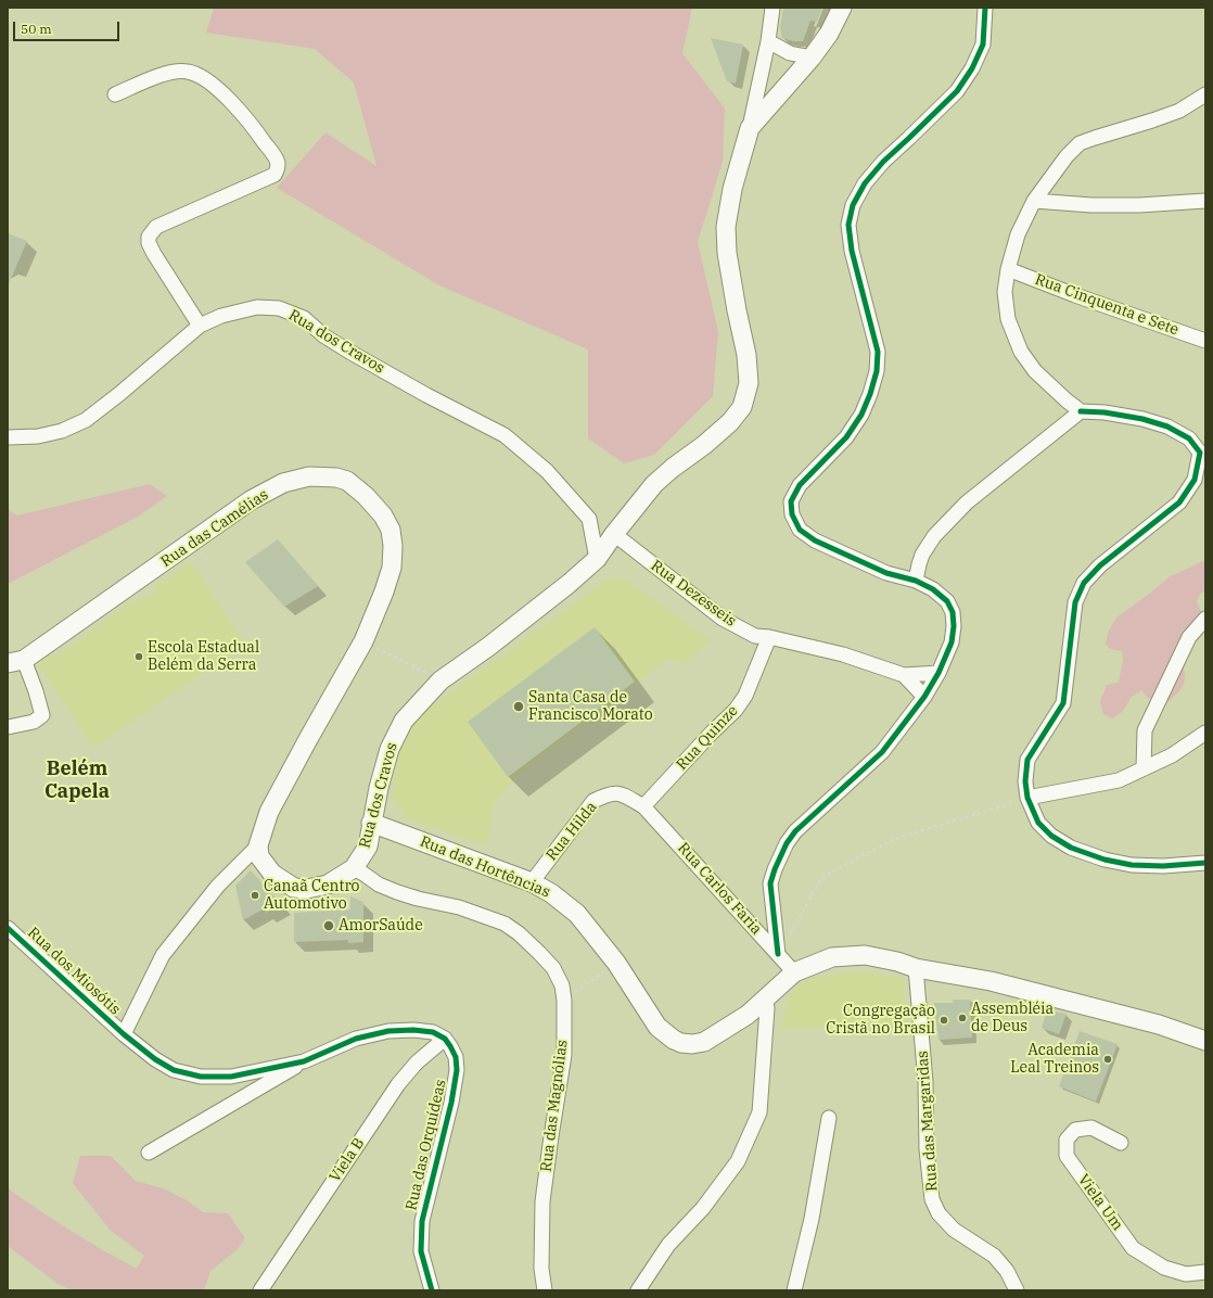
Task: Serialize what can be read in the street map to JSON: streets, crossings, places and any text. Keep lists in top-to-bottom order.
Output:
{
  "streets": {
    "main road": ["Rua dos Cravos", "Rua das Camélias", "Rua das Hortências"],
    "street": [
      "Rua Cinquenta e Sete",
      "Rua Dezesseis",
      "Rua Quinze",
      "Rua Hilda",
      "Rua Carlos Faria",
      "Rua dos Miosótis",
      "Rua das Magnólias",
      "Rua das Margaridas",
      "Rua das Orquídeas",
      "Viela B",
      "Viela Um"
    ]
  },
  "crossings": [
    ["Rua dos Cravos", "Rua das Camélias"],
    ["Rua dos Cravos", "Rua Dezesseis"],
    ["Rua dos Cravos", "Rua das Hortências"],
    ["Rua dos Cravos", "Rua das Magnólias"],
    ["Rua Dezesseis", "Rua Quinze"],
    ["Rua Quinze", "Rua Hilda"],
    ["Rua Quinze", "Rua Carlos Faria"],
    ["Rua Hilda", "Rua das Hortências"],
    ["Rua Hilda", "Rua Carlos Faria"],
    ["Rua das Hortências", "Rua Carlos Faria"],
    ["Rua das Hortências", "Rua das Margaridas"],
    ["Rua das Orquídeas", "Viela B"]
  ],
  "districts": ["Belém Capela"],
  "places": [
    "Escola Estadual Belém da Serra",
    "Santa Casa de Francisco Morato",
    "Canaã Centro Automotivo",
    "AmorSaúde",
    "Assembléia de Deus",
    "Congregação Cristã no Brasil",
    "Academia Leal Treinos"
  ],
  "scale_bar": "50 m"
}
